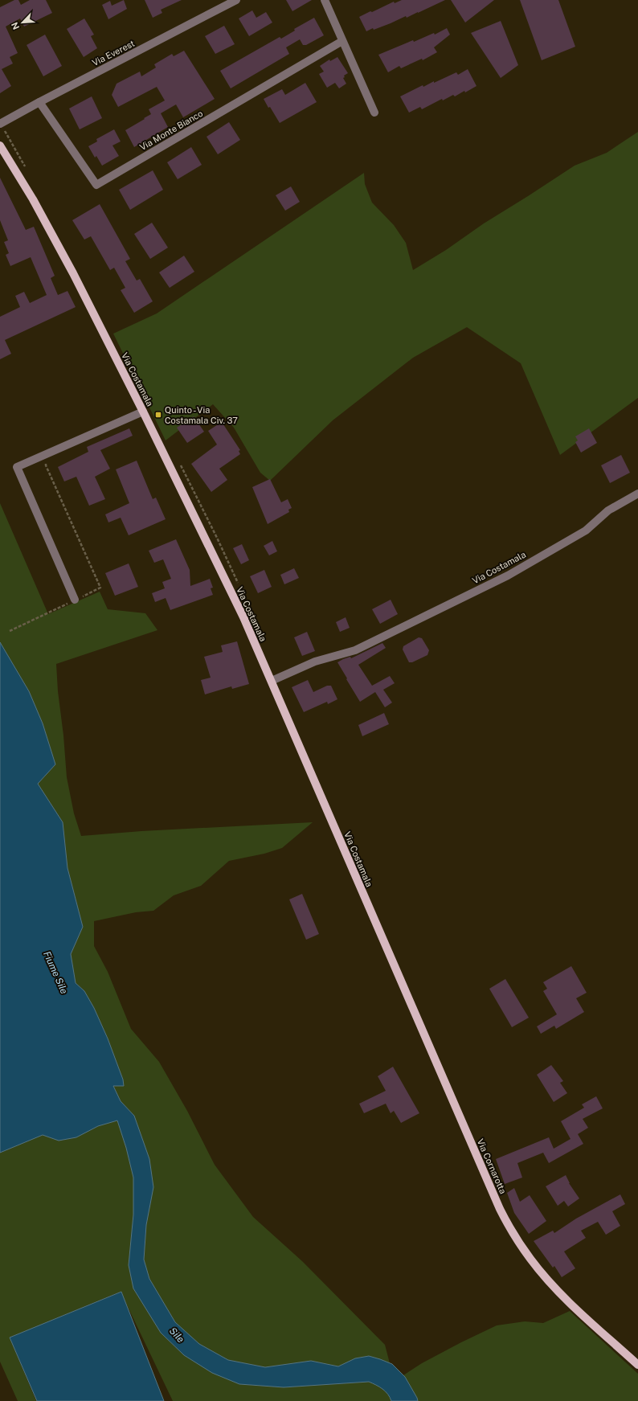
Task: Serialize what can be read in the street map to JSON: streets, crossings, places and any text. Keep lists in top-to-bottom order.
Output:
{
  "streets": {
    "main road": ["Via Costamala", "Via Cornarotta"],
    "street": ["Via Everest", "Via Monte Bianco"]
  },
  "crossings": [
    ["Via Everest", "Via Monte Bianco"],
    ["Via Costamala", "Via Cornarotta"]
  ],
  "water": ["Fiume Sile", "Sile"],
  "places": {
    "transit": ["Quinto - Via Costamala Civ. 37"]
  },
  "north": "bottom left"
}
